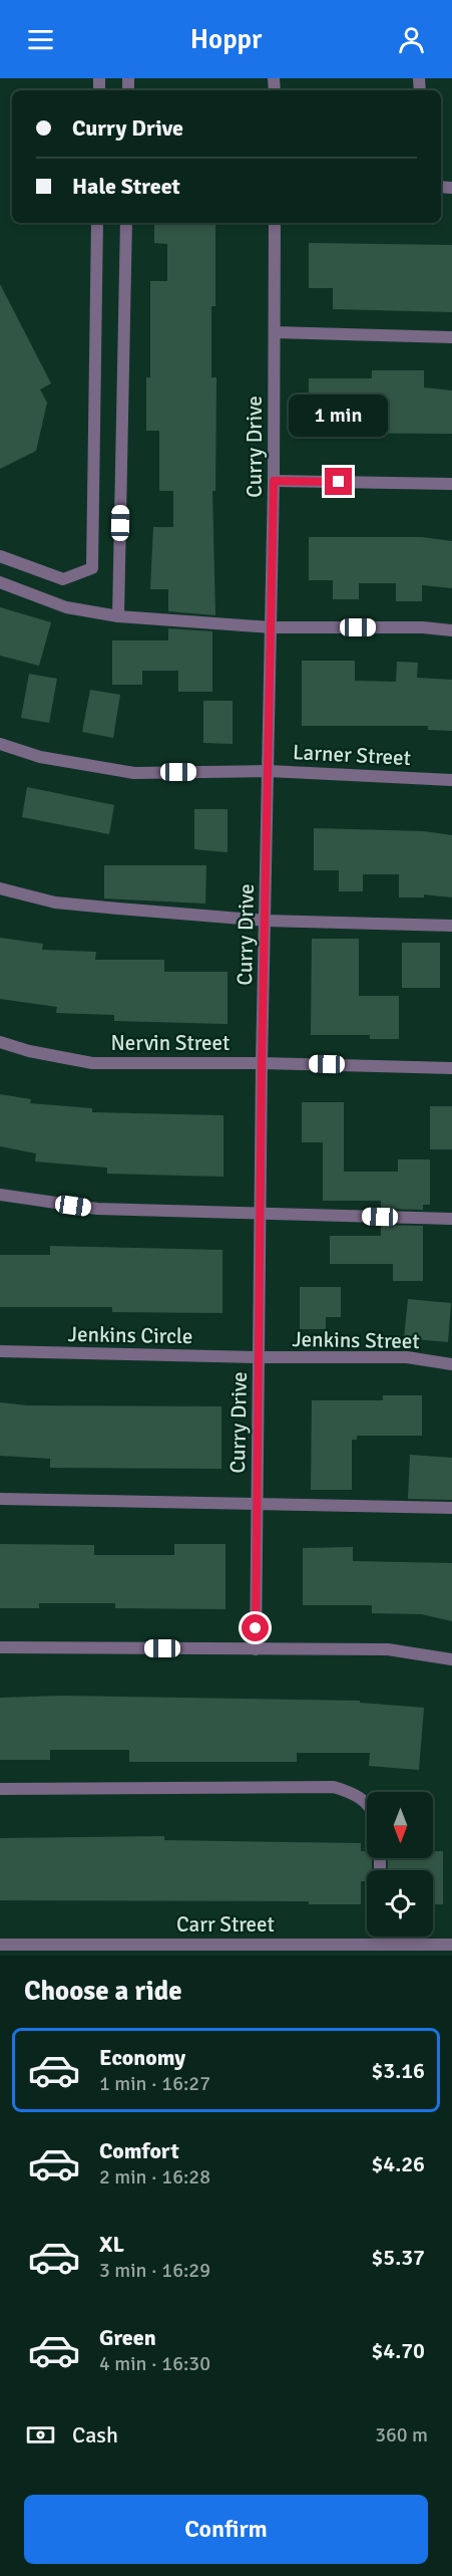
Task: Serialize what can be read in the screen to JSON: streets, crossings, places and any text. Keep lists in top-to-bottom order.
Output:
{
  "streets": {
    "street": [
      "Curry Drive",
      "Larner Street",
      "Nervin Street",
      "Jenkins Circle",
      "Jenkins Street",
      "Carr Street"
    ]
  },
  "crossings": [
    ["Curry Drive", "Larner Street"],
    ["Curry Drive", "Nervin Street"],
    ["Curry Drive", "Jenkins Circle"],
    ["Curry Drive", "Jenkins Street"],
    ["Jenkins Circle", "Jenkins Street"]
  ],
  "north": "bottom",
  "page": {
    "header": "Hoppr",
    "banner": ["Curry Drive", "Hale Street"],
    "bubble": "1 min",
    "heading": "Choose a ride",
    "list": [
      {
        "name": "Economy",
        "note": "1 min · 16:27",
        "value": "$3.16"
      },
      {
        "name": "Comfort",
        "note": "2 min · 16:28",
        "value": "$4.26"
      },
      {
        "name": "XL",
        "note": "3 min · 16:29",
        "value": "$5.37"
      },
      {
        "name": "Green",
        "note": "4 min · 16:30",
        "value": "$4.70"
      }
    ],
    "pay": ["Cash", "360 m"],
    "buttons": "Confirm"
  }
}
